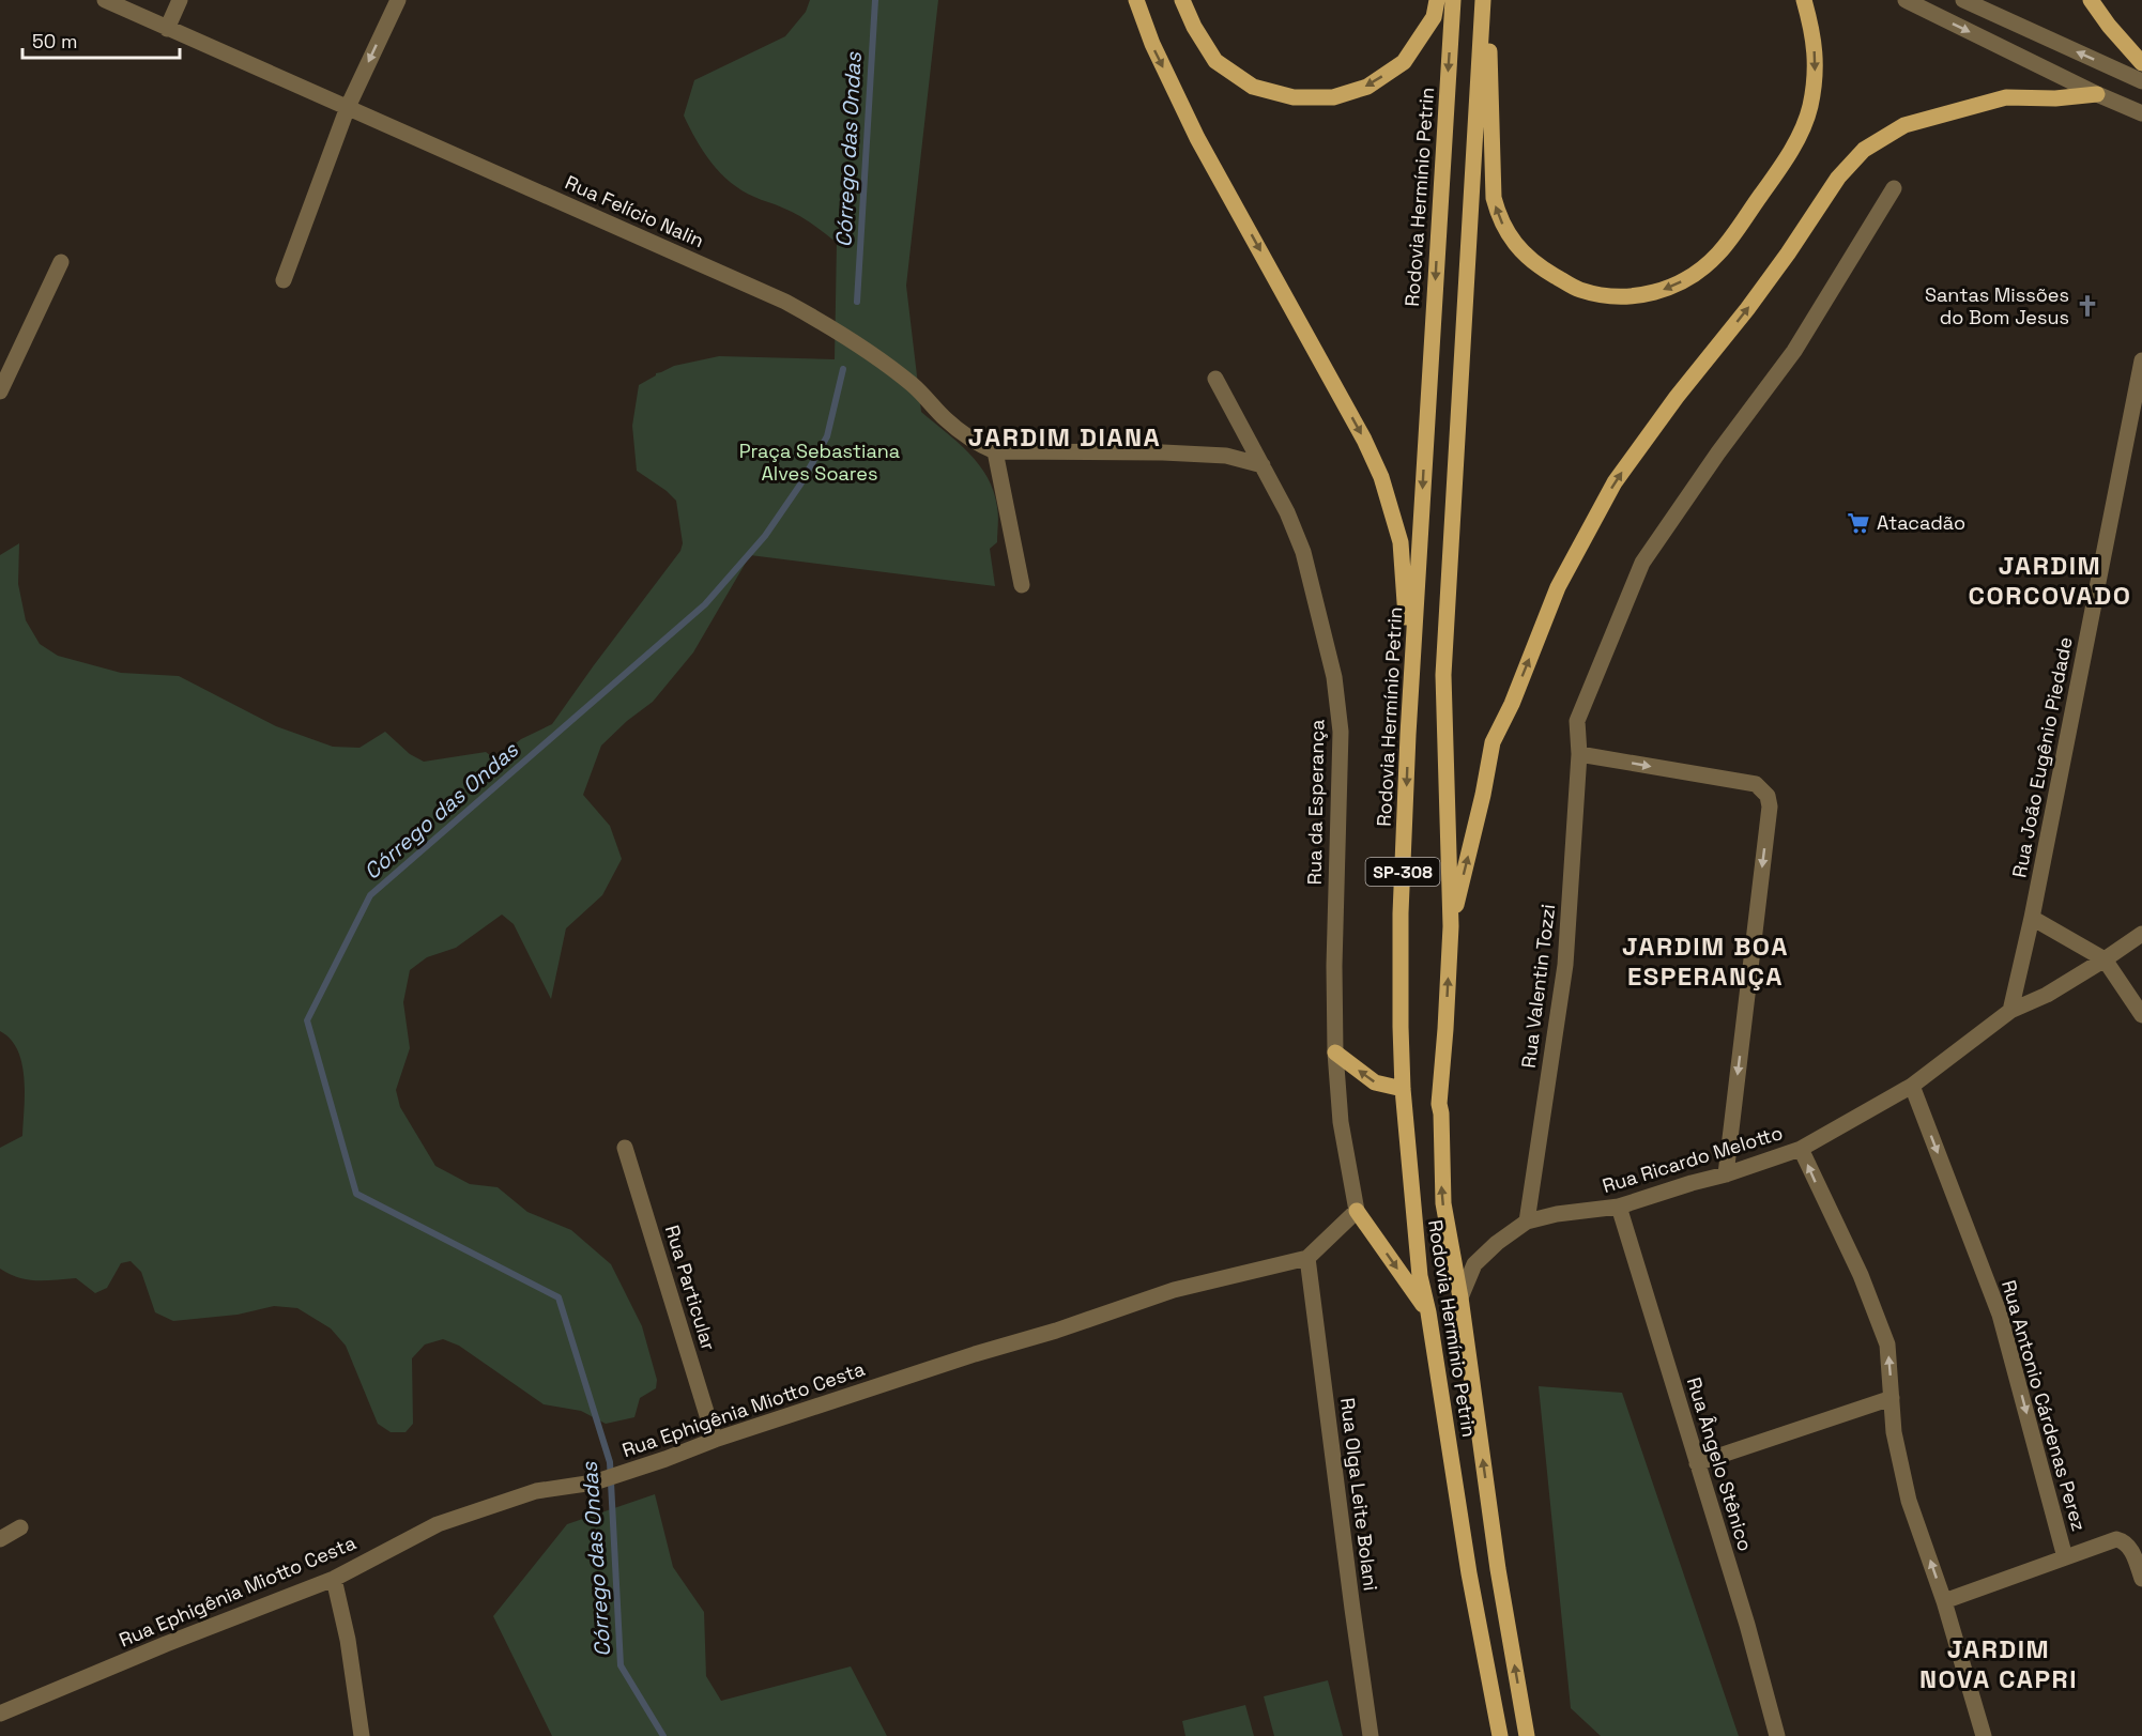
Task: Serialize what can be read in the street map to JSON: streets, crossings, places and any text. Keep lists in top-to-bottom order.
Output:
{
  "streets": {
    "main road": ["Rodovia Hermínio Petrin", "SP-308"],
    "street": [
      "Rua Felício Nalin",
      "Rua João Eugênio Piedade",
      "Rua da Esperança",
      "Rua Valentin Tozzi",
      "Rua Ricardo Melotto",
      "Rua Particular",
      "Rua Antonio Cárdenas Perez",
      "Rua Ephigênia Miotto Cesta",
      "Rua Ângelo Stênico",
      "Rua Olga Leite Bolani"
    ]
  },
  "crossings": [
    ["Rodovia Hermínio Petrin", "Rua Ricardo Melotto"],
    ["Rua João Eugênio Piedade", "Rua Ricardo Melotto"],
    ["Rua Valentin Tozzi", "Rua Ricardo Melotto"],
    ["Rua Ricardo Melotto", "Rua Antonio Cárdenas Perez"],
    ["Rua Ricardo Melotto", "Rua Ângelo Stênico"],
    ["Rua Particular", "Rua Ephigênia Miotto Cesta"],
    ["Rua Ephigênia Miotto Cesta", "Rua Olga Leite Bolani"]
  ],
  "districts": [
    "JARDIM DIANA",
    "JARDIM CORCOVADO",
    "JARDIM BOA ESPERANÇA",
    "JARDIM NOVA CAPRI"
  ],
  "water": ["Córrego das Ondas"],
  "parks": ["Praça Sebastiana Alves Soares"],
  "places": {
    "church": ["Santas Missões do Bom Jesus"],
    "supermarket": ["Atacadão"]
  },
  "scale_bar": "50 m"
}
